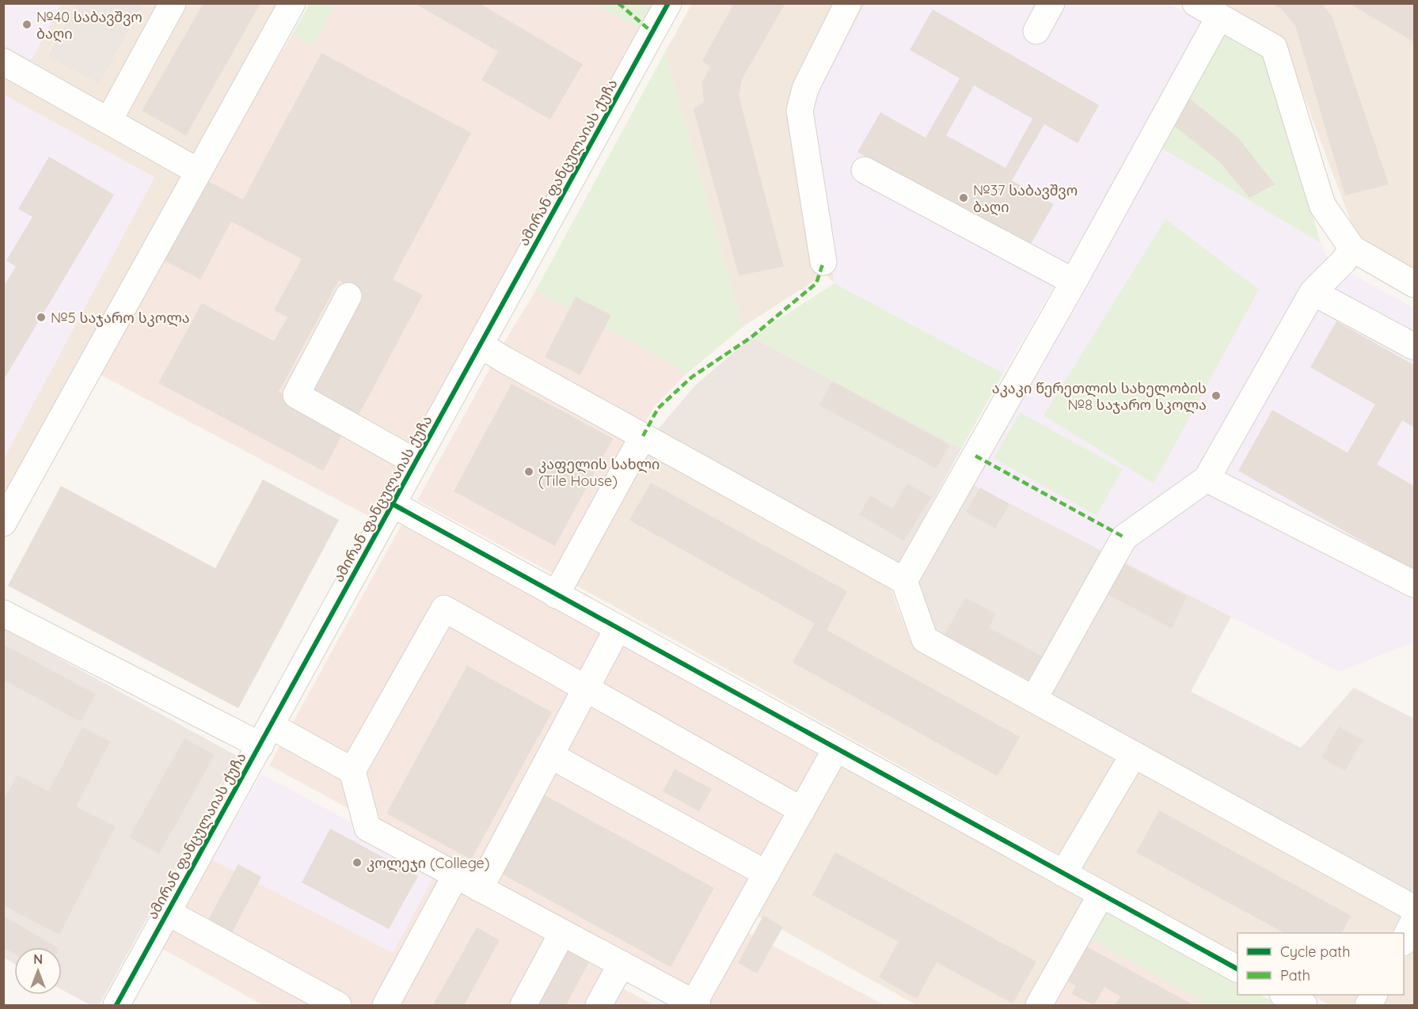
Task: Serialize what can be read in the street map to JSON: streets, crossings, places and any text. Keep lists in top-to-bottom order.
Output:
{
  "streets": {
    "street": ["ამირან ფანცულაიას ქუჩა"]
  },
  "places": [
    "№40 საბავშვო ბაღი",
    "№37 საბავშვო ბაღი",
    "№5 საჯარო სკოლა",
    "აკაკი წერეთლის სახელობის №8 საჯარო სკოლა",
    "კაფელის სახლი (Tile House)",
    "კოლეჯი (College)"
  ],
  "legend": ["Cycle path", "Path"],
  "north": "top"
}
